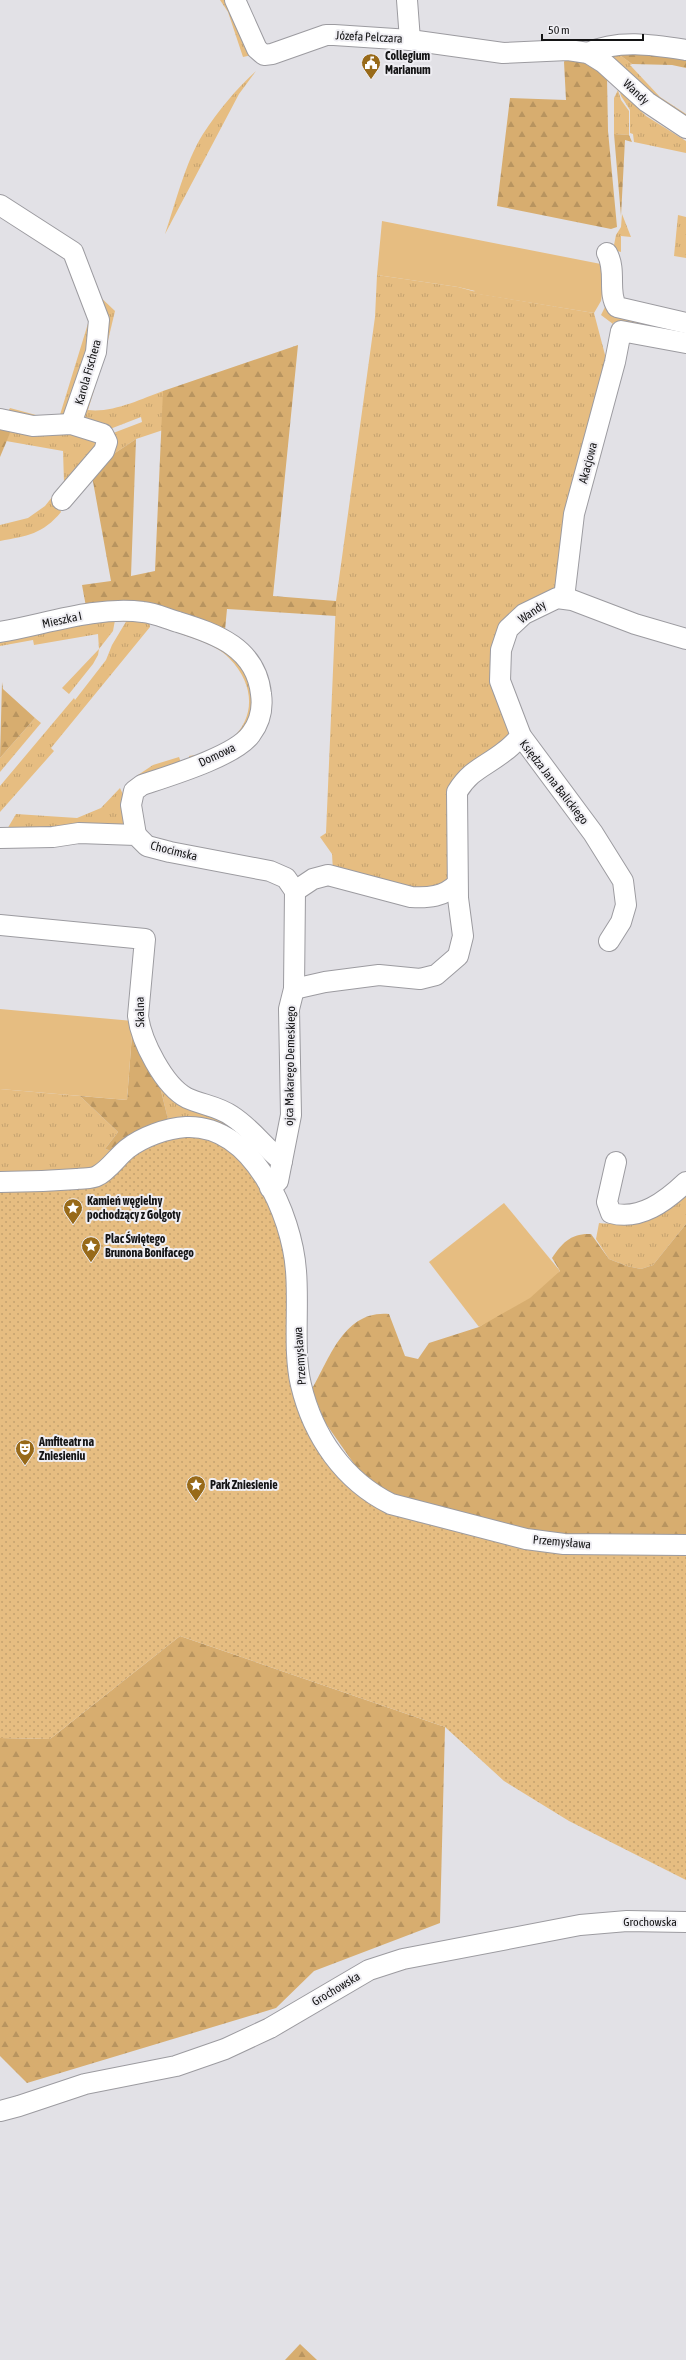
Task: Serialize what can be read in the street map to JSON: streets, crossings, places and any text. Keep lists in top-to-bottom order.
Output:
{
  "streets": {
    "street": [
      "Józefa Pelczara",
      "Wandy",
      "Karola Fischera",
      "Akacjowa",
      "Mieszka I",
      "Domowa",
      "Księdza Jana Balickiego",
      "Chocimska",
      "Skalna",
      "ojca Makarego Demeskiego",
      "Przemysława",
      "Grochowska"
    ]
  },
  "crossings": [
    ["Józefa Pelczara", "Wandy"],
    ["Wandy", "Akacjowa"],
    ["Wandy", "Księdza Jana Balickiego"],
    ["Mieszka I", "Domowa"],
    ["Domowa", "Chocimska"],
    ["Księdza Jana Balickiego", "ojca Makarego Demeskiego"],
    ["Chocimska", "ojca Makarego Demeskiego"],
    ["Skalna", "ojca Makarego Demeskiego"],
    ["ojca Makarego Demeskiego", "Przemysława"]
  ],
  "places": {
    "public building": ["Collegium Marianum"],
    "place": ["Kamień węgielny pochodzący z Golgoty", "Plac Świętego Brunona Bonifacego", "Park Zniesienie"],
    "theatre": ["Amfiteatr na Zniesieniu"]
  },
  "scale_bar": "50 m"
}
